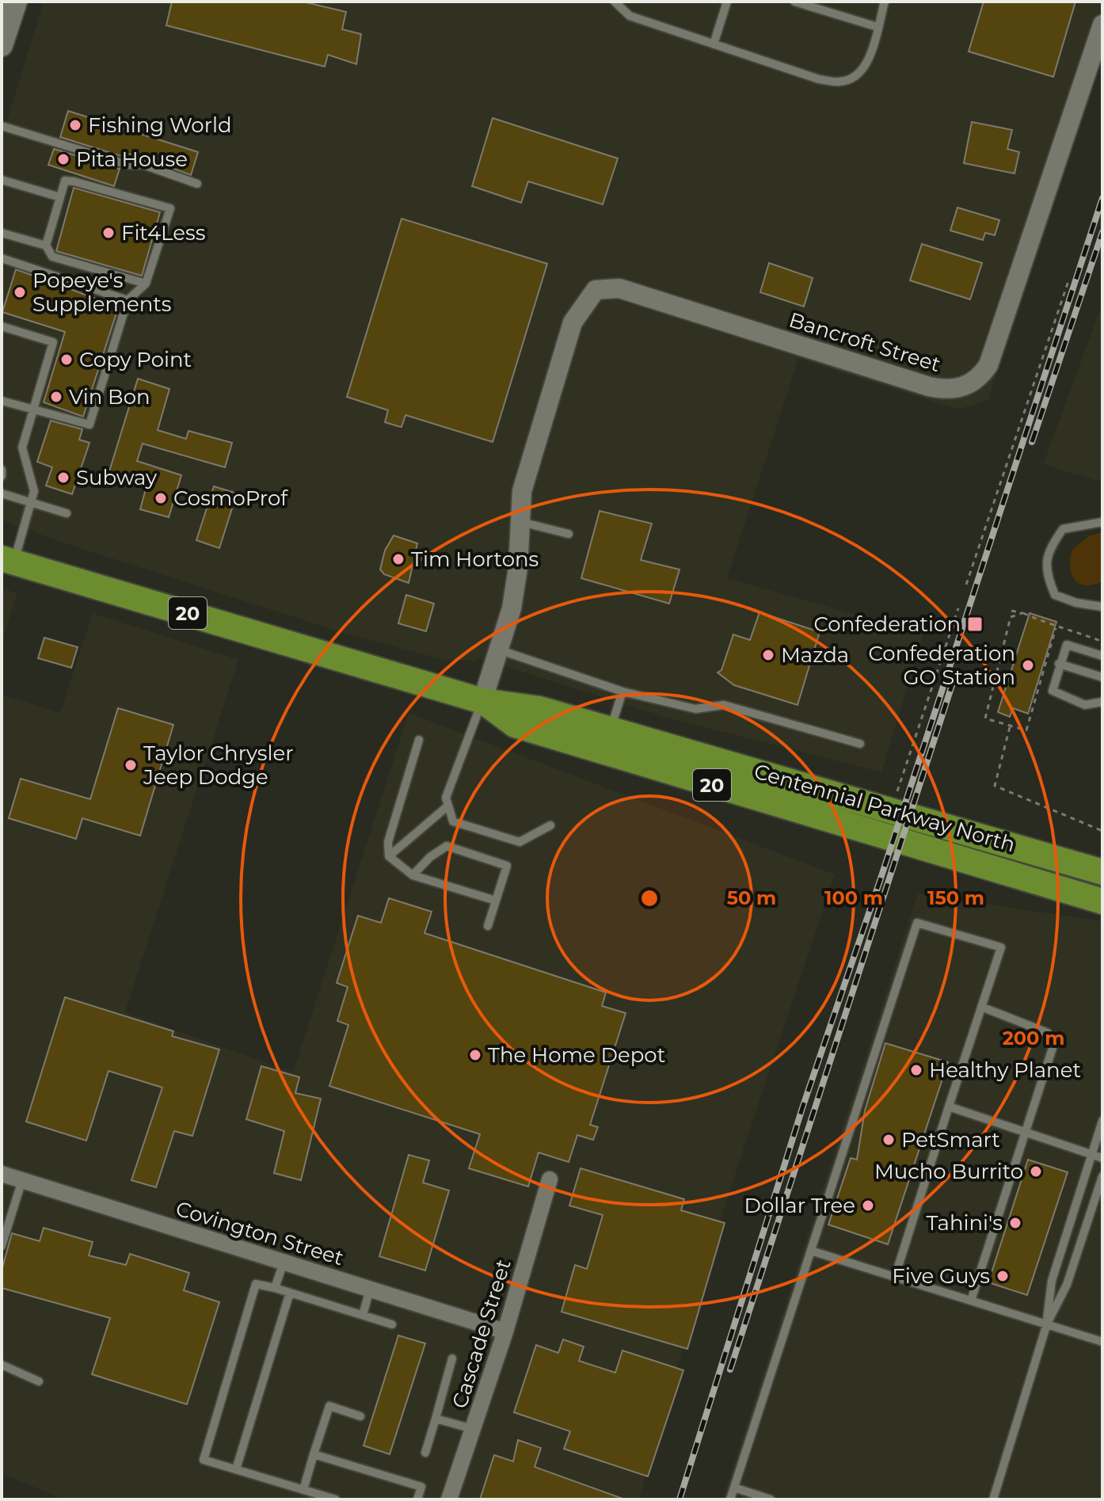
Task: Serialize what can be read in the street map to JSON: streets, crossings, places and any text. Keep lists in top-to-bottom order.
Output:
{
  "streets": {
    "main road": ["20", "Centennial Parkway North"],
    "street": ["Bancroft Street", "Covington Street", "Cascade Street"]
  },
  "crossings": [
    ["Covington Street", "Cascade Street"]
  ],
  "places": {
    "other": [
      "Fishing World",
      "Pita House",
      "Fit4Less",
      "Popeye's Supplements",
      "Copy Point",
      "Vin Bon",
      "Subway",
      "CosmoProf",
      "Tim Hortons",
      "Mazda",
      "Confederation GO Station",
      "Taylor Chrysler Jeep Dodge",
      "The Home Depot",
      "Healthy Planet",
      "PetSmart",
      "Mucho Burrito",
      "Dollar Tree",
      "Tahini's",
      "Five Guys"
    ],
    "transit": ["Confederation"]
  },
  "rings": [
    "50 m",
    "100 m",
    "150 m",
    "200 m"
  ]
}
